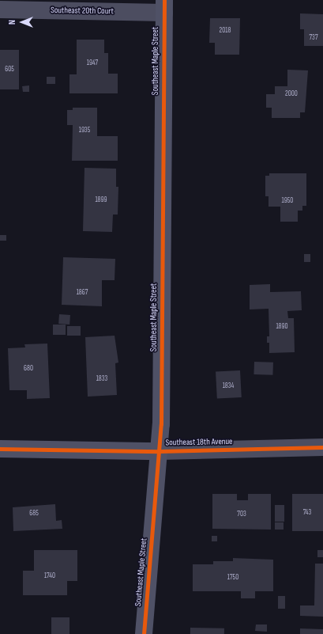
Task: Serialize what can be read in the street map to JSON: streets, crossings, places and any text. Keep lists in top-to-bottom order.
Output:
{
  "streets": {
    "street": ["Southeast 20th Court", "Southeast Maple Street", "Southeast 18th Avenue"]
  },
  "crossings": [
    ["Southeast 20th Court", "Southeast Maple Street"],
    ["Southeast Maple Street", "Southeast 18th Avenue"]
  ],
  "house_numbers": [
    "2018",
    "737",
    "1947",
    "605",
    "2000",
    "1935",
    "1899",
    "1950",
    "1867",
    "1890",
    "680",
    "1833",
    "1834",
    "743",
    "685",
    "703",
    "1740",
    "1750"
  ],
  "north": "left"
}
